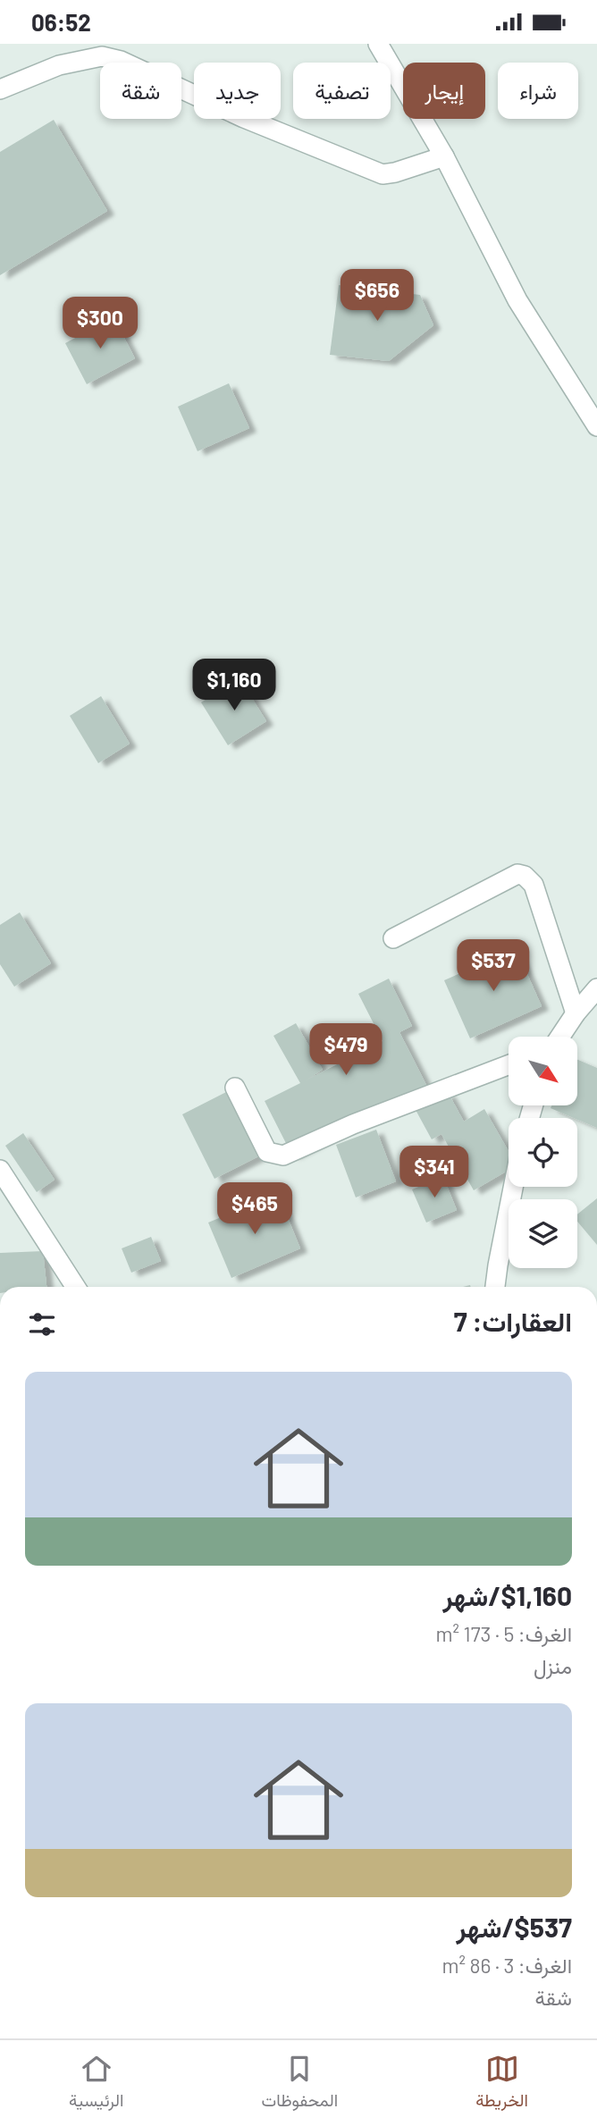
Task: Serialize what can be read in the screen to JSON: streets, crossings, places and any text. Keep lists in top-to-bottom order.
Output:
{
  "north": "bottom right",
  "page": {
    "status": "06:52",
    "chip": [
      "شراء",
      "إيجار",
      "تصفية",
      "جديد",
      "شقة"
    ],
    "price": [
      "$656",
      "$300",
      "$1,160",
      "$537",
      "$479",
      "$341",
      "$465"
    ],
    "heading": "العقارات: 7",
    "list": [
      {
        "name": "$1,160/شهر",
        "note": "الغرف: 5 · 173 m² · منزل"
      },
      {
        "name": "$537/شهر",
        "note": "الغرف: 3 · 86 m² · شقة"
      }
    ],
    "tabs": ["الخريطة", "المحفوظات", "الرئيسية"]
  }
}
